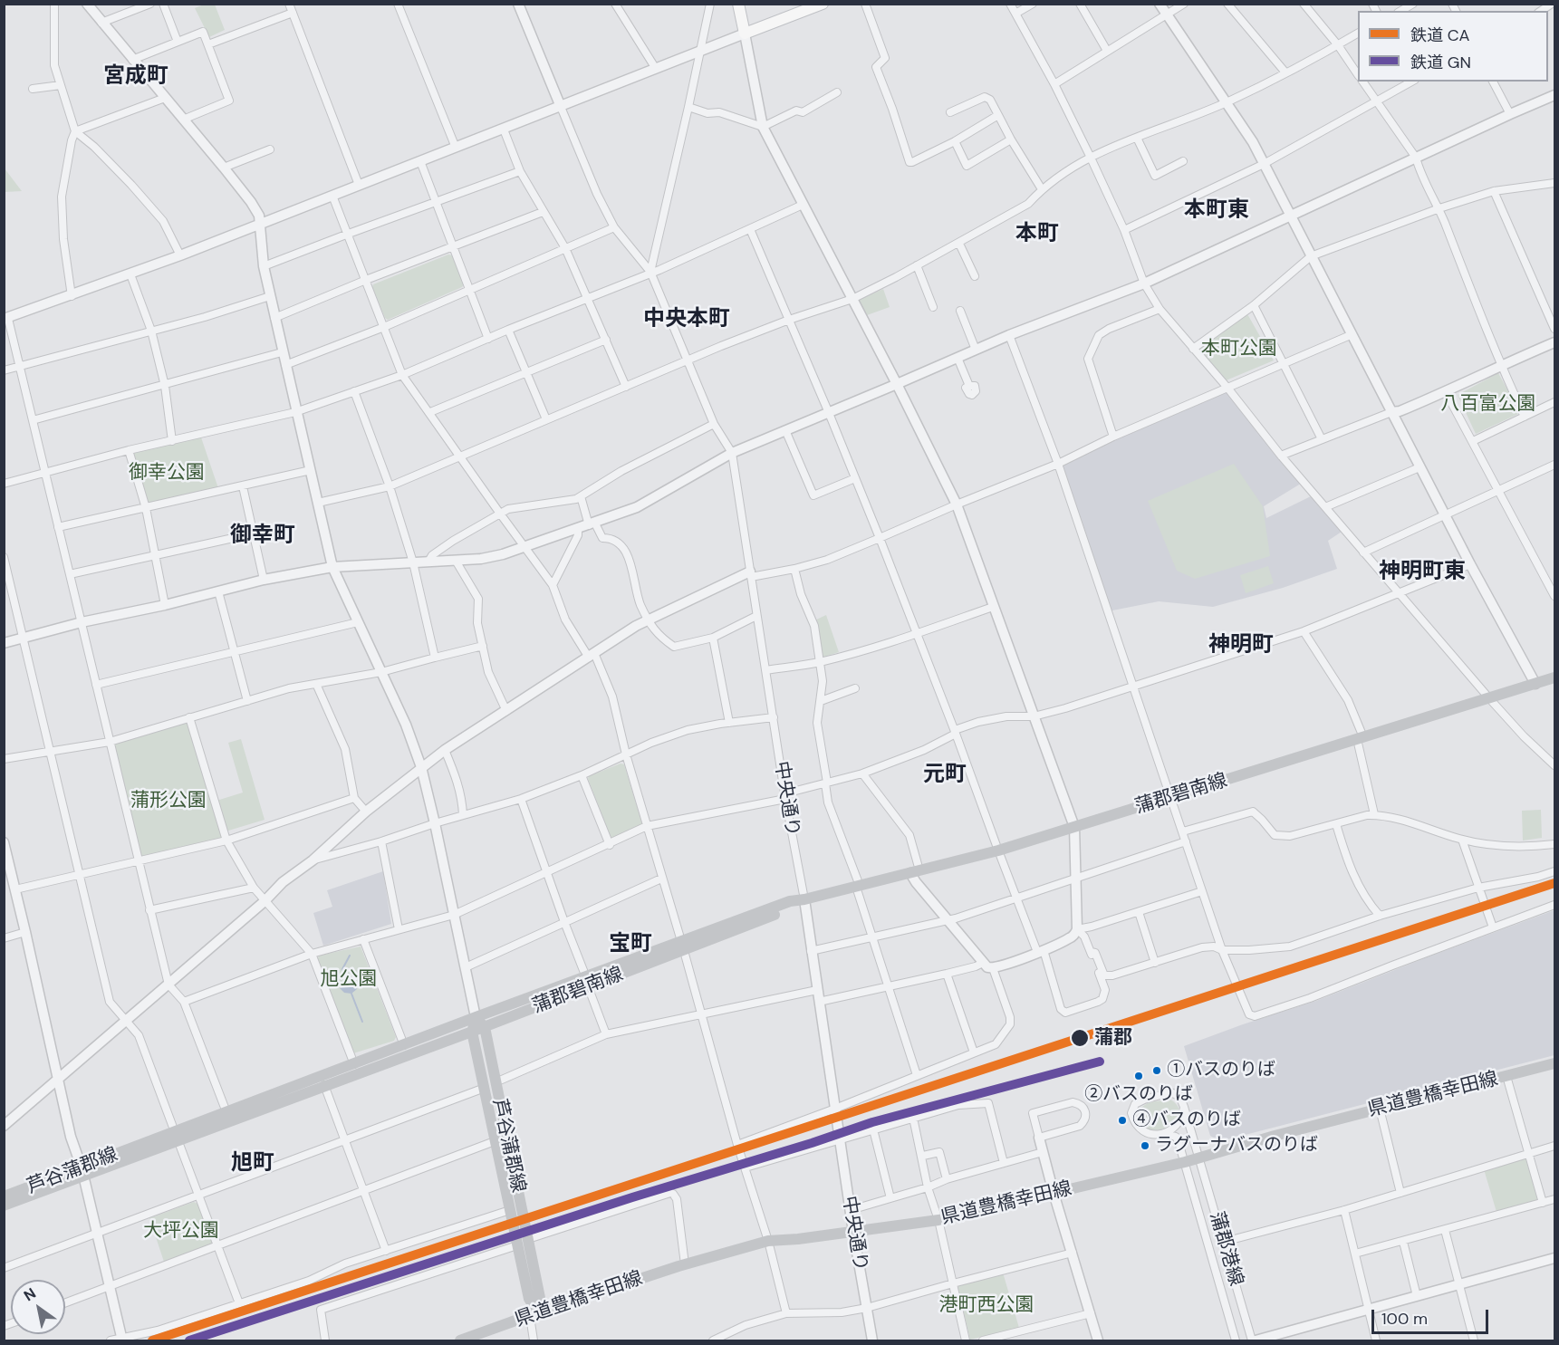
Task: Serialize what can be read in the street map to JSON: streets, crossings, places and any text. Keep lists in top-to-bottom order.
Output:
{
  "streets": {
    "main road": ["蒲郡碧南線", "県道豊橋幸田線", "芦谷蒲郡線"],
    "street": ["中央通り", "蒲郡港線"]
  },
  "crossings": [
    ["蒲郡碧南線", "中央通り"],
    ["蒲郡碧南線", "芦谷蒲郡線"],
    ["中央通り", "県道豊橋幸田線"],
    ["県道豊橋幸田線", "芦谷蒲郡線"],
    ["県道豊橋幸田線", "蒲郡港線"]
  ],
  "districts": [
    "宮成町",
    "本町東",
    "本町",
    "中央本町",
    "御幸町",
    "神明町東",
    "神明町",
    "元町",
    "宝町",
    "旭町"
  ],
  "parks": [
    "本町公園",
    "八百富公園",
    "御幸公園",
    "蒲形公園",
    "旭公園",
    "大坪公園",
    "港町西公園"
  ],
  "places": [
    "蒲郡",
    "①バスのりば",
    "②バスのりば",
    "④バスのりば",
    "ラグーナバスのりば"
  ],
  "lines": ["rail line CA", "rail line GN"],
  "legend": ["鉄道 CA", "鉄道 GN"],
  "scale_bar": "100 m",
  "north": "top left"
}
